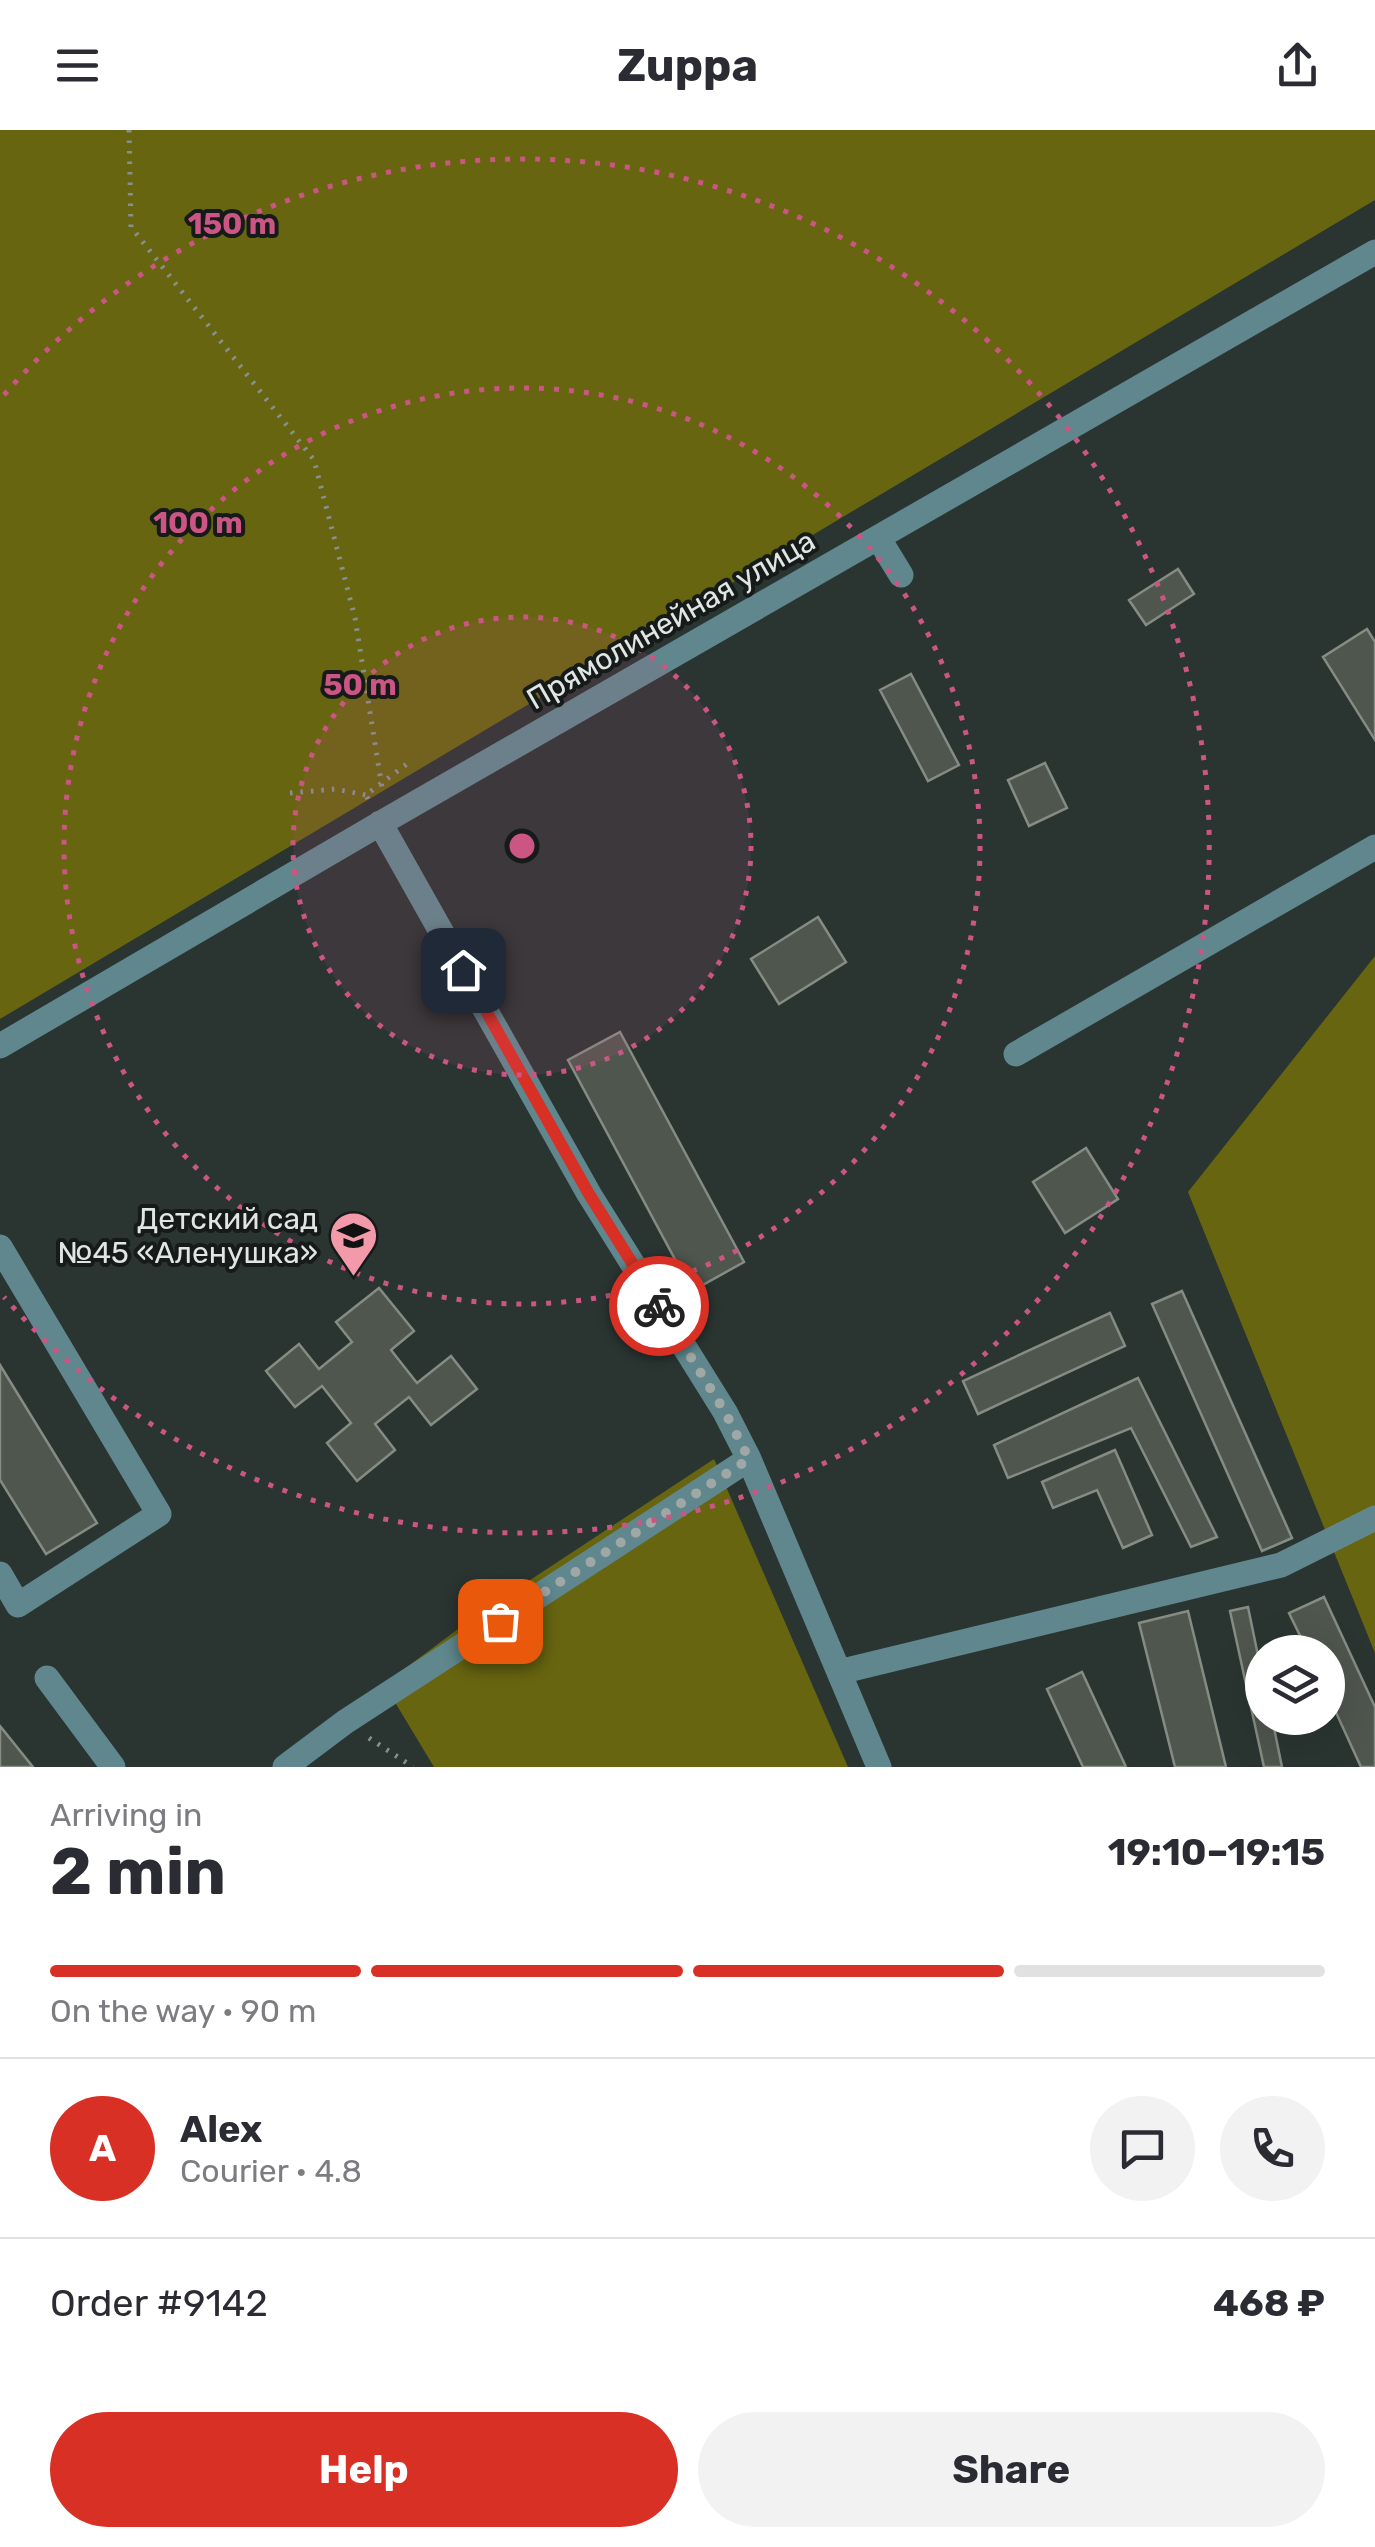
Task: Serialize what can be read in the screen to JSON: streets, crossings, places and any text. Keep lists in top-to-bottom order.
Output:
{
  "streets": {
    "street": ["Прямолинейная улица"]
  },
  "places": {
    "school or university": ["Детский сад №45 «Аленушка»"]
  },
  "page": {
    "header": "Zuppa",
    "heading": ["2 min", "Arriving in", "19:10–19:15"],
    "panel": [
      "Alex",
      "Courier · 4.8",
      "Order #9142",
      "468 ₽"
    ],
    "bar": "On the way · 90 m",
    "round": "A",
    "buttons": ["Help", "Share"]
  },
  "rings": ["150 m", "100 m", "50 m"]
}
